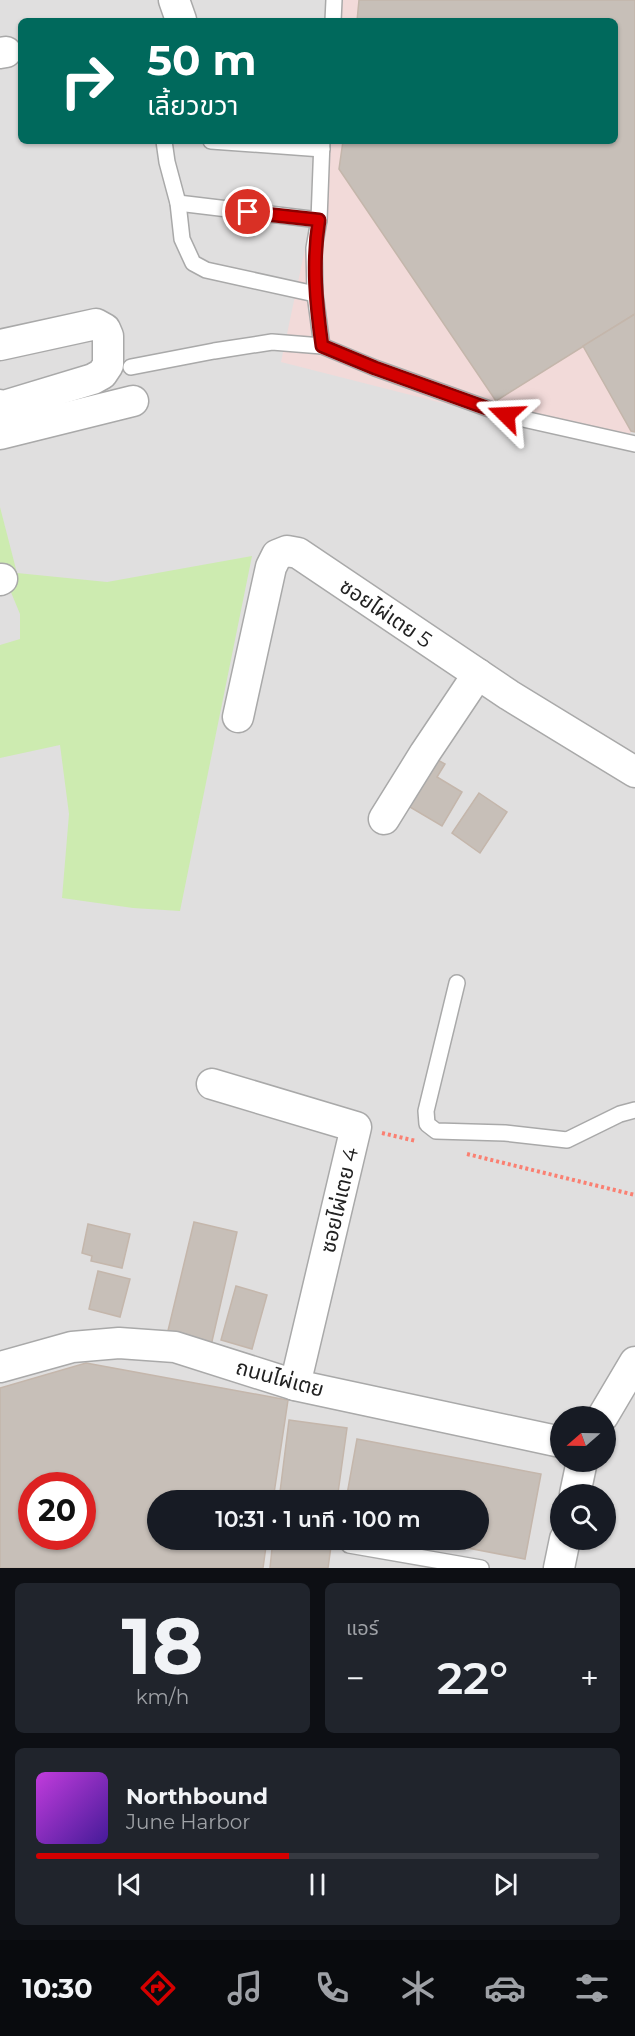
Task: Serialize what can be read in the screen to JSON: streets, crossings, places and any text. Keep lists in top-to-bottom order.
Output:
{
  "streets": {
    "street": ["ซอยไผ่เตย 5", "ซอยไผ่เตย 4", "ถนนไผ่เตย"]
  },
  "crossings": [
    ["ซอยไผ่เตย 4", "ถนนไผ่เตย"]
  ],
  "north": "left",
  "page": {
    "turn": ["50 m", "เลี้ยวขวา"],
    "limit": "20",
    "trip": "10:31 · 1 นาที · 100 m",
    "tile": [
      ["18", "km/h"],
      "แอร์"
    ],
    "heat": ["−", "22°", "+"],
    "song": ["Northbound", "June Harbor"],
    "tabs": "10:30"
  }
}
